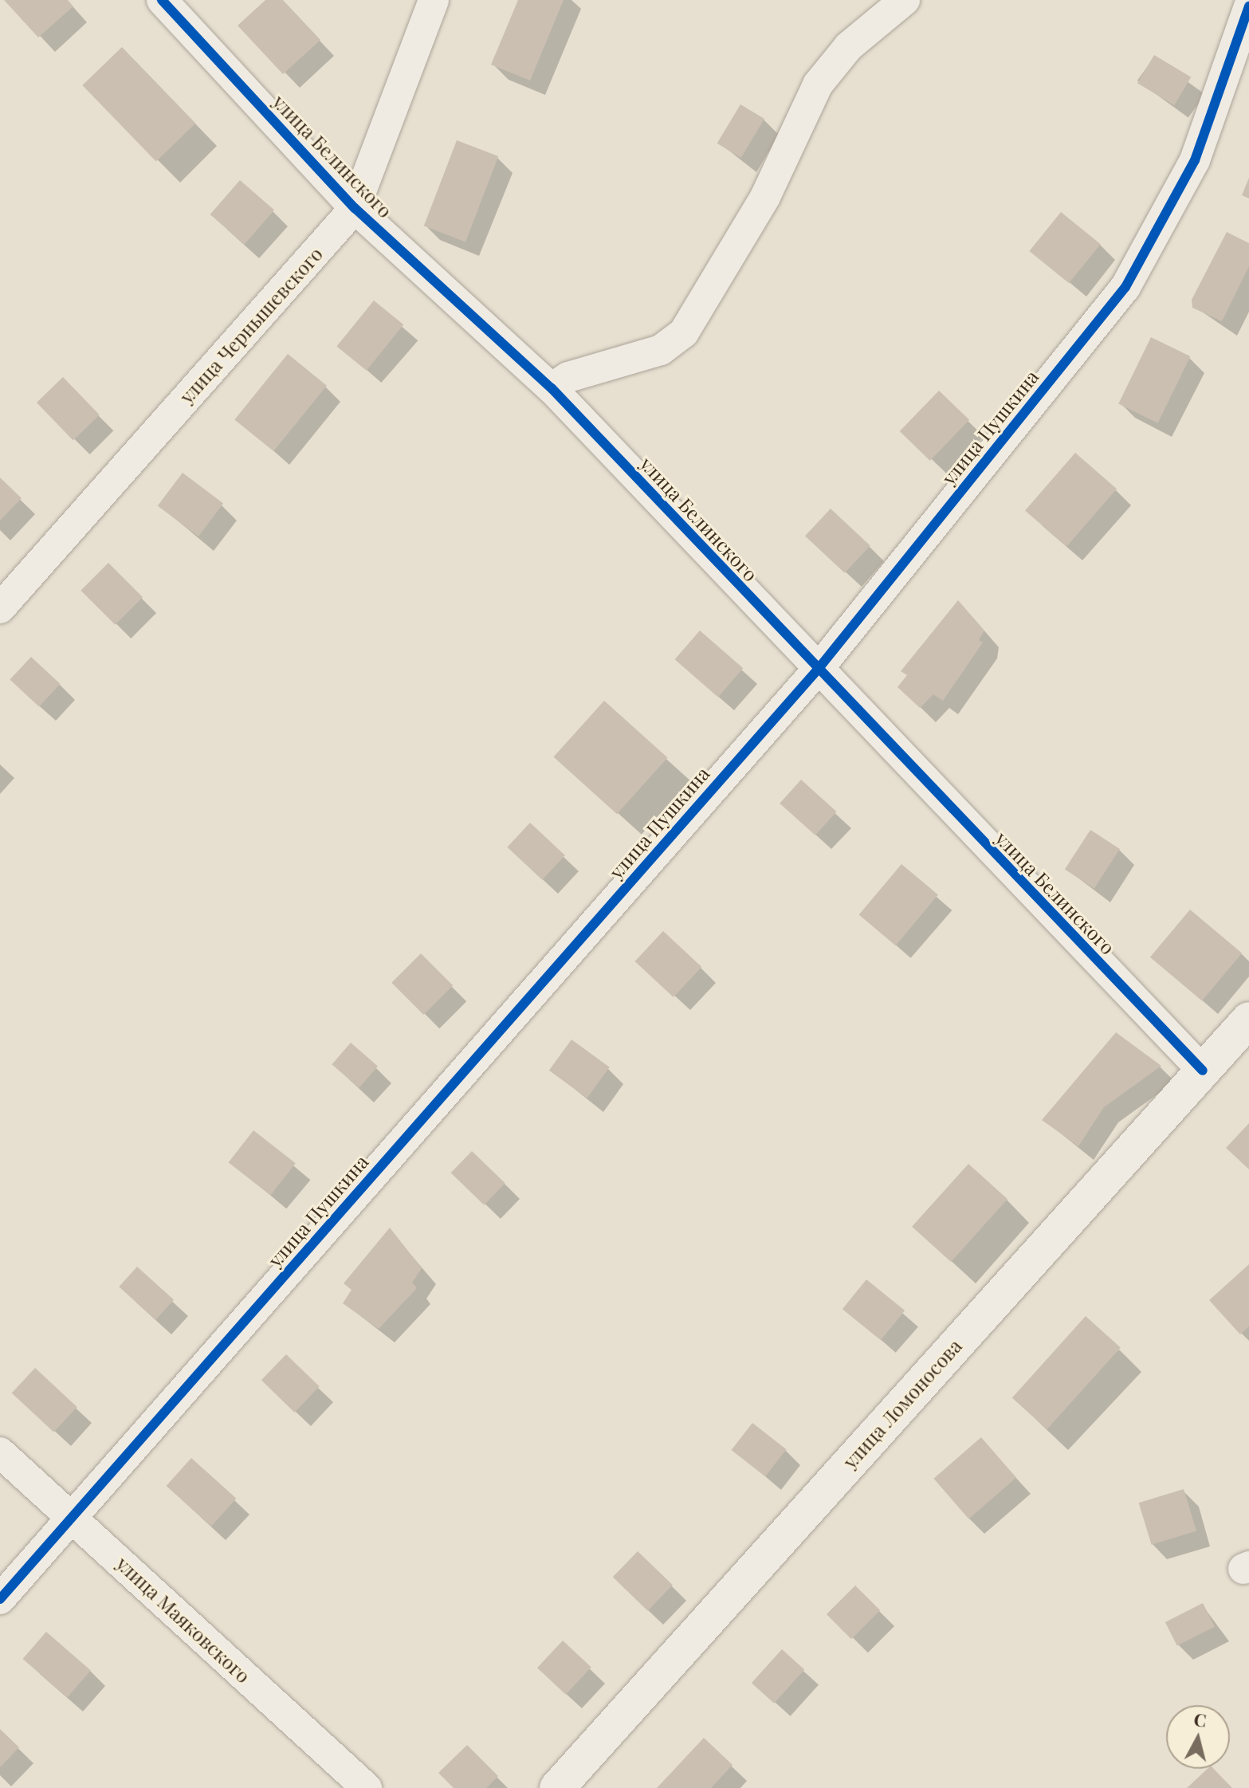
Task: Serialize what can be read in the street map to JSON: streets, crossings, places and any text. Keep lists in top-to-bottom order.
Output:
{
  "streets": {
    "street": [
      "улица Белинского",
      "улица Чернышевского",
      "улица Пушкина",
      "улица Ломоносова",
      "улица Маяковского"
    ]
  },
  "crossings": [
    ["улица Белинского", "улица Чернышевского"],
    ["улица Белинского", "улица Пушкина"],
    ["улица Белинского", "улица Ломоносова"],
    ["улица Пушкина", "улица Маяковского"]
  ],
  "north": "top"
}
